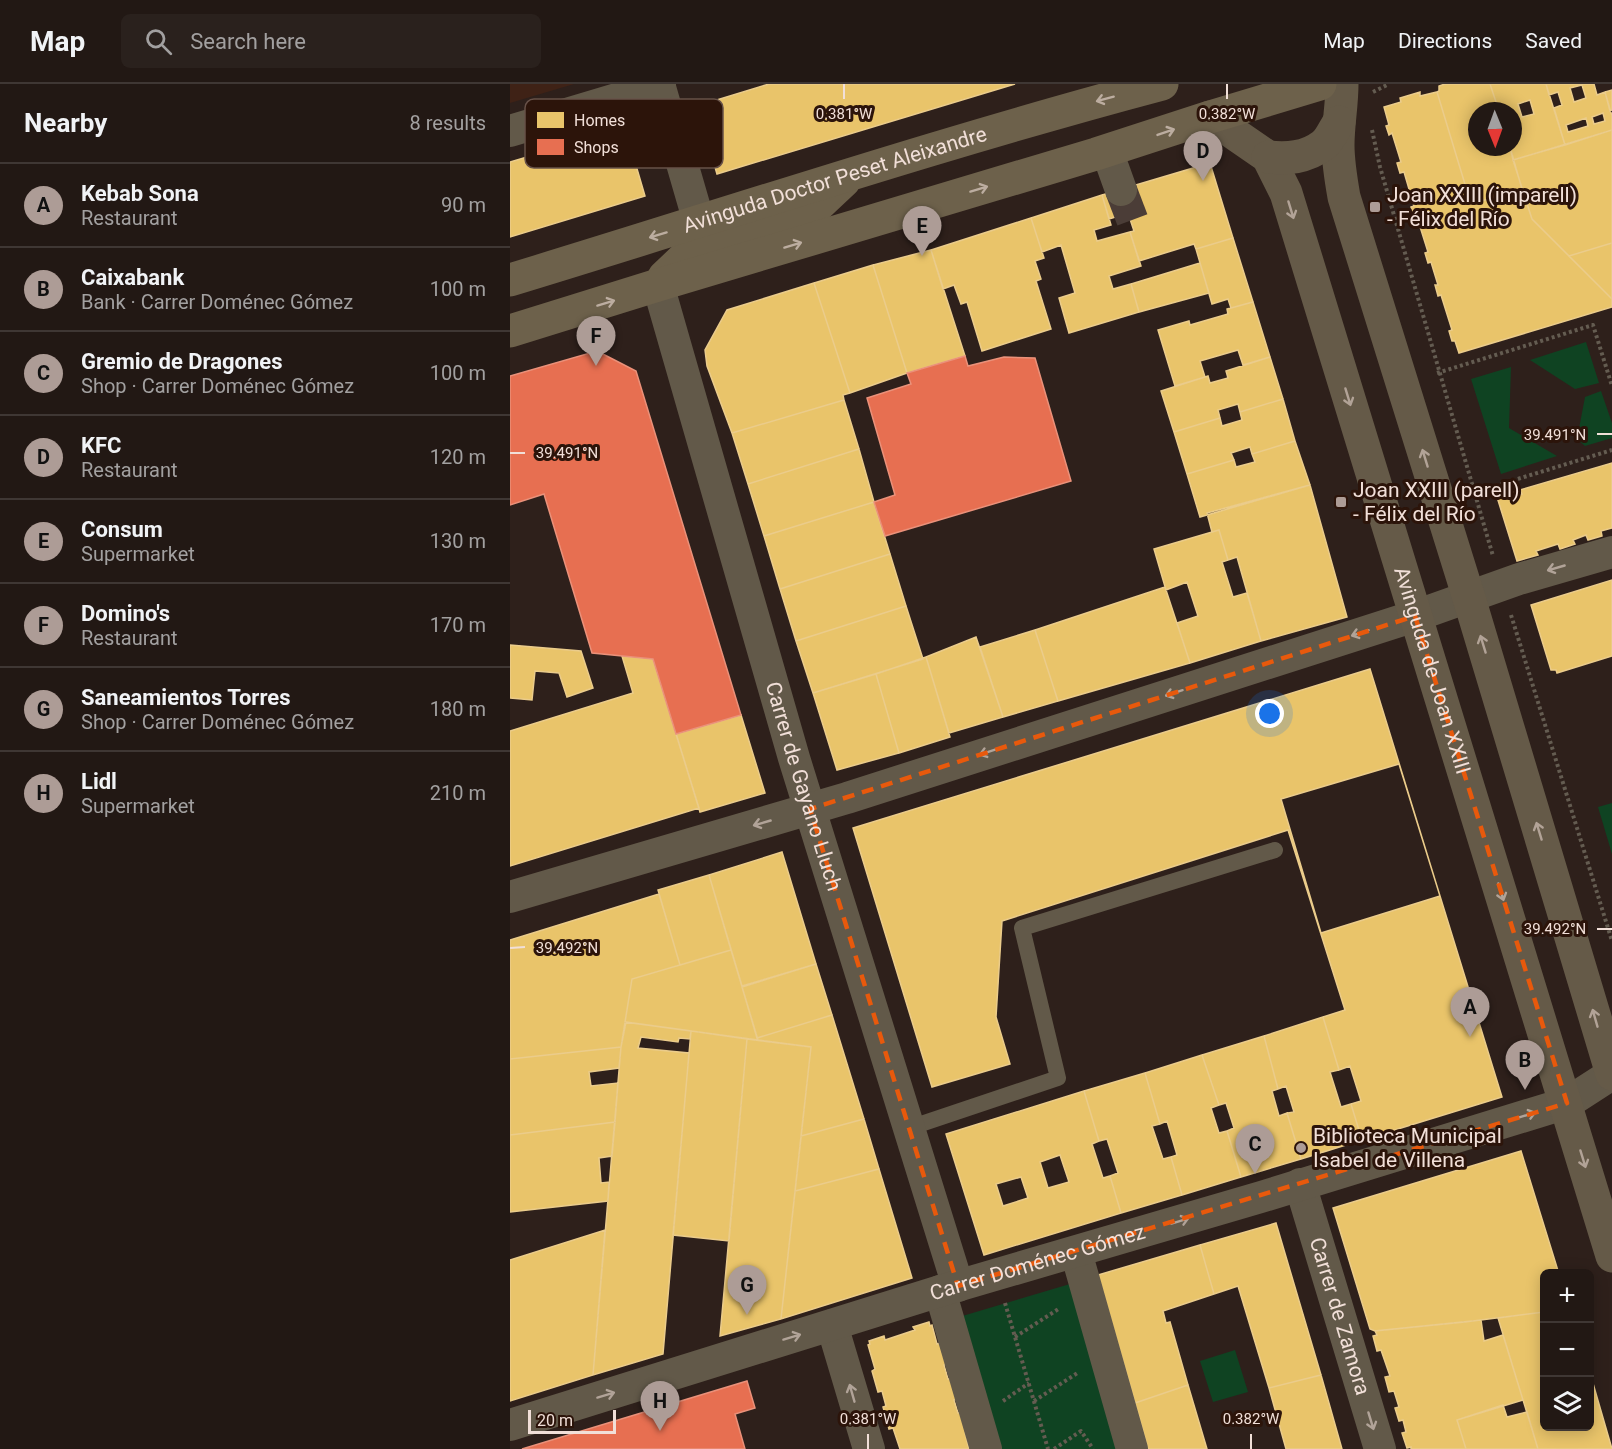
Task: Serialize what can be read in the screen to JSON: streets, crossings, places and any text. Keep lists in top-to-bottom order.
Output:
{
  "streets": {
    "main road": ["Avinguda Doctor Peset Aleixandre", "Avinguda de Joan XXIII"],
    "street": ["Carrer de Gayano Lluch", "Carrer Doménec Gómez", "Carrer de Zamora"]
  },
  "crossings": [
    ["Avinguda Doctor Peset Aleixandre", "Avinguda de Joan XXIII"],
    ["Avinguda de Joan XXIII", "Carrer Doménec Gómez"],
    ["Carrer de Gayano Lluch", "Carrer Doménec Gómez"],
    ["Carrer Doménec Gómez", "Carrer de Zamora"]
  ],
  "one_way": ["Carrer Doménec Gómez"],
  "places": {
    "transit": ["Joan XXIII (imparell) - Félix del Río", "Joan XXIII (parell) - Félix del Río"],
    "other": ["Biblioteca Municipal Isabel de Villena"]
  },
  "legend": ["Homes", "Shops"],
  "scale_bar": "20 m",
  "north": "bottom",
  "page": {
    "header": "Map",
    "search": "Search here",
    "nav": ["Map", "Directions", "Saved"],
    "heading": ["Nearby", "8 results"],
    "pins": [
      "D",
      "E",
      "F",
      "A",
      "B",
      "C",
      "G",
      "H"
    ],
    "list": [
      {
        "mark": "A",
        "name": "Kebab Sona",
        "note": "Restaurant",
        "value": "90 m"
      },
      {
        "mark": "B",
        "name": "Caixabank",
        "note": "Bank · Carrer Doménec Gómez",
        "value": "100 m"
      },
      {
        "mark": "C",
        "name": "Gremio de Dragones",
        "note": "Shop · Carrer Doménec Gómez",
        "value": "100 m"
      },
      {
        "mark": "D",
        "name": "KFC",
        "note": "Restaurant",
        "value": "120 m"
      },
      {
        "mark": "E",
        "name": "Consum",
        "note": "Supermarket",
        "value": "130 m"
      },
      {
        "mark": "F",
        "name": "Domino's",
        "note": "Restaurant",
        "value": "170 m"
      },
      {
        "mark": "G",
        "name": "Saneamientos Torres",
        "note": "Shop · Carrer Doménec Gómez",
        "value": "180 m"
      },
      {
        "mark": "H",
        "name": "Lidl",
        "note": "Supermarket",
        "value": "210 m"
      }
    ],
    "map_buttons": ["+", "−"],
    "scale": "20 m"
  },
  "coordinates": [
    "0.381°W",
    "0.382°W",
    "39.491°N",
    "39.492°N"
  ]
}
